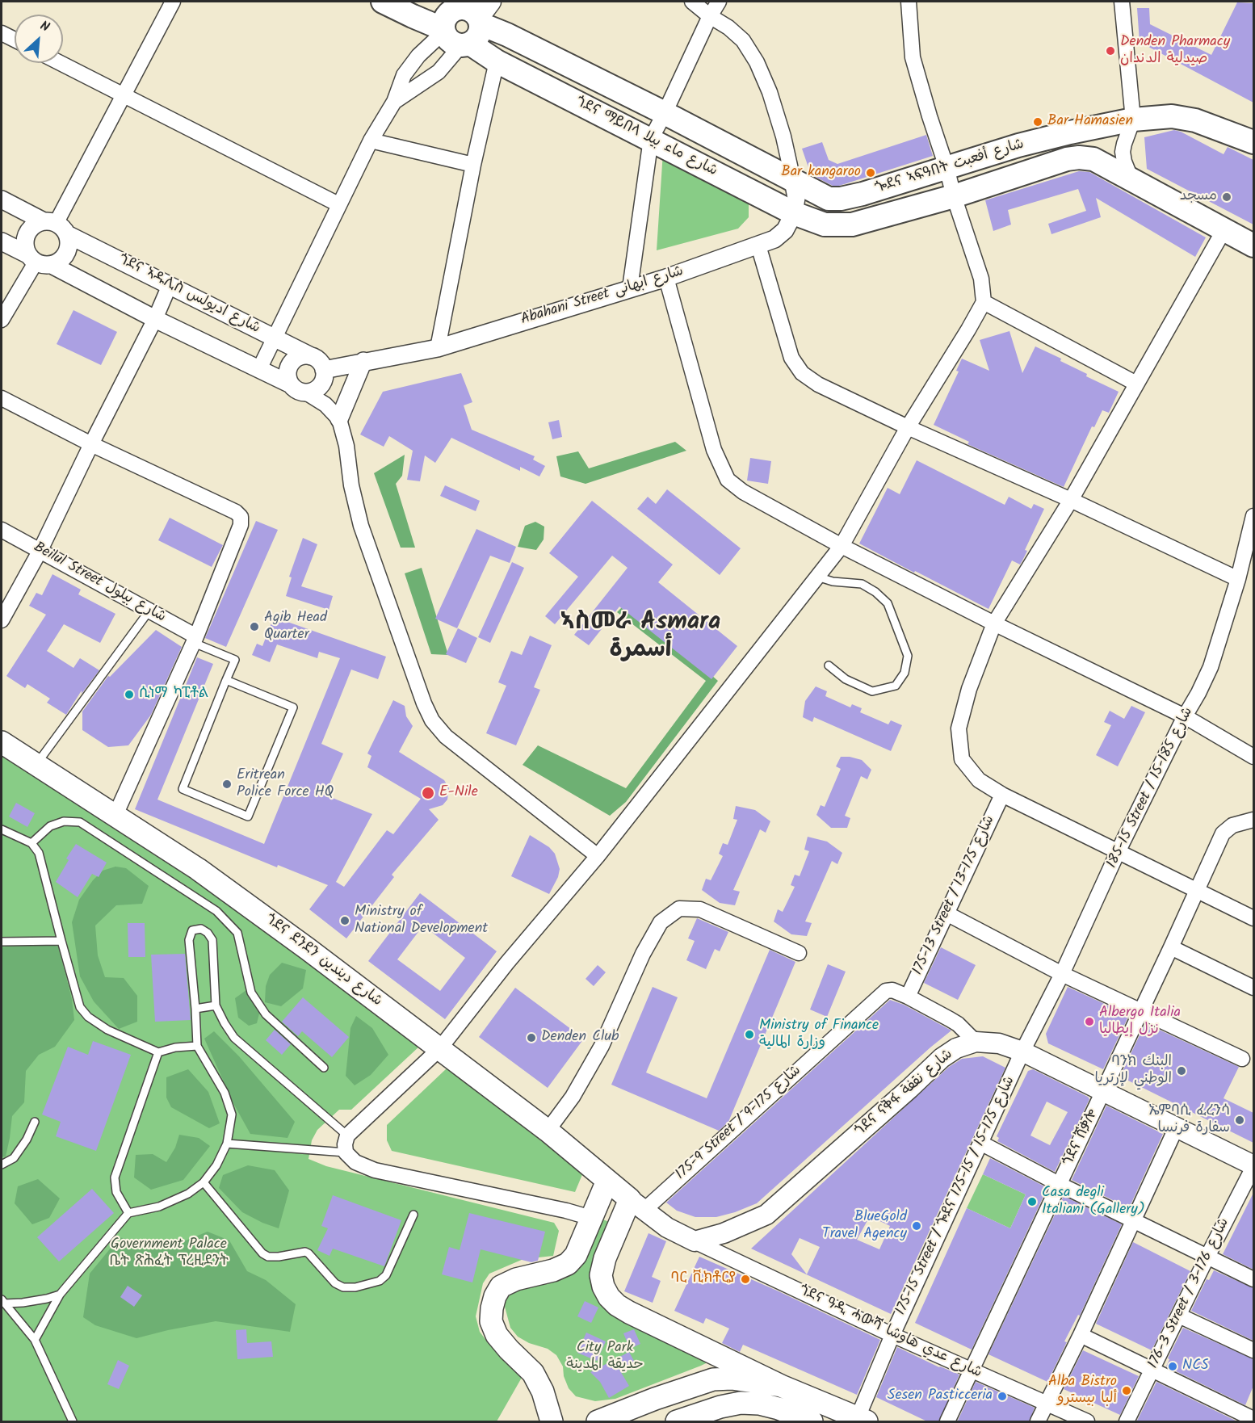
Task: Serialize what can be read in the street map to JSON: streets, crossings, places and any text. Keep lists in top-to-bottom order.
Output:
{
  "streets": {
    "highway": ["ጎደና ማይበላ شارع ماء بيلا", "ጐደና ኣፍዓበት شارع أفعبت"],
    "main road": ["ጎደና ደንደን شارع ديندين", "ጎደና ናቅፋ شارع نقفة"],
    "street": [
      "ጎደና ኣዱሊስ شارع اديولس",
      "Abahani Street شارع ابهانى",
      "Beilul Street شارع بيلول",
      "185-15 Street / شارع 185-15",
      "175-13 Street / شارع 175-13",
      "175-9 Street / شارع 175-9",
      "ጎደና ሸቃሎ",
      "175-15 Street / ጐደና 175-15 / شارع 175-15",
      "176-3 Street / شارع 176-3",
      "ጎደና ዓዲ ሓውሻ شارع عدي هاوشا"
    ]
  },
  "crossings": [
    ["ጎደና ማይበላ شارع ماء بيلا", "ጐደና ኣፍዓበት شارع أفعبت"],
    ["ጎደና ማይበላ شارع ماء بيلا", "Abahani Street شارع ابهانى"],
    ["ጎደና ኣዱሊስ شارع اديولس", "Abahani Street شارع ابهانى"],
    ["185-15 Street / شارع 185-15", "ጎደና ናቅፋ شارع نقفة"],
    ["185-15 Street / شارع 185-15", "175-15 Street / ጐደና 175-15 / شارع 175-15"],
    ["175-13 Street / شارع 175-13", "175-9 Street / شارع 175-9"],
    ["ጎደና ደንደን شارع ديندين", "175-9 Street / شارع 175-9"],
    ["ጎደና ናቅፋ شارع نقفة", "175-9 Street / شارع 175-9"],
    ["ጎደና ናቅፋ شارع نقفة", "ጎደና ሸቃሎ"],
    ["ጎደና ናቅፋ شارع نقفة", "175-15 Street / ጐደና 175-15 / شارع 175-15"],
    ["ጎደና ናቅፋ شارع نقفة", "176-3 Street / شارع 176-3"],
    ["ጎደና ናቅፋ شارع نقفة", "ጎደና ዓዲ ሓውሻ شارع عدي هاوشا"],
    ["ጎደና ሸቃሎ", "ጎደና ዓዲ ሓውሻ شارع عدي هاوشا"],
    ["175-15 Street / ጐደና 175-15 / شارع 175-15", "ጎደና ዓዲ ሓውሻ شارع عدي هاوشا"]
  ],
  "districts": ["ኣስመራ Asmara أسمرة"],
  "parks": ["Government Palace ቤት ጽሕፈት ፕረዚደንት", "City Park حديقة المدينة"],
  "places": [
    "Denden Pharmacy صيدلية الدندان",
    "Bar Hamasien",
    "Bar kangaroo",
    "مسجد",
    "Agib Head Quarter",
    "ሲነማ ካፒቶል",
    "Eritrean Police Force HQ",
    "E-Nile",
    "Ministry of National Development",
    "Albergo Italia نزل إيطاليا",
    "Ministry of Finance وزارة المالية",
    "Denden Club",
    "ባንክ البنك الوطني لإرتريا",
    "ኤምባሲ ፈረንሳ سفارة فرنسا",
    "Casa degli Italiani (Gallery)",
    "BlueGold Travel Agency",
    "ባር ቪክቶርያ",
    "NCS",
    "Alba Bistro ألبا بيسترو",
    "Sesen Pasticceria"
  ],
  "north": "top right"
}
